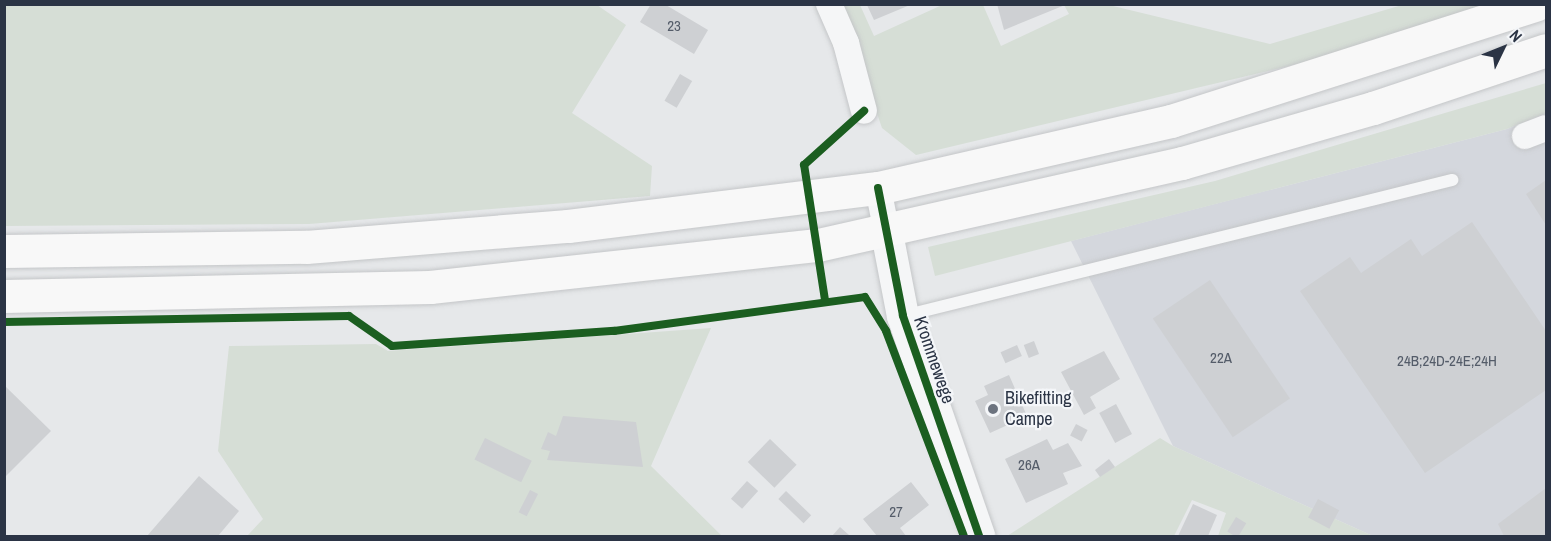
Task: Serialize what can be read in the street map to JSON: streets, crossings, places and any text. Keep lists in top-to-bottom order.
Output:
{
  "streets": {
    "street": ["Krommewege"]
  },
  "places": ["Bikefitting Campe"],
  "house_numbers": [
    "23",
    "22A",
    "24B;24D-24E;24H",
    "26A",
    "27"
  ],
  "north": "top right"
}
